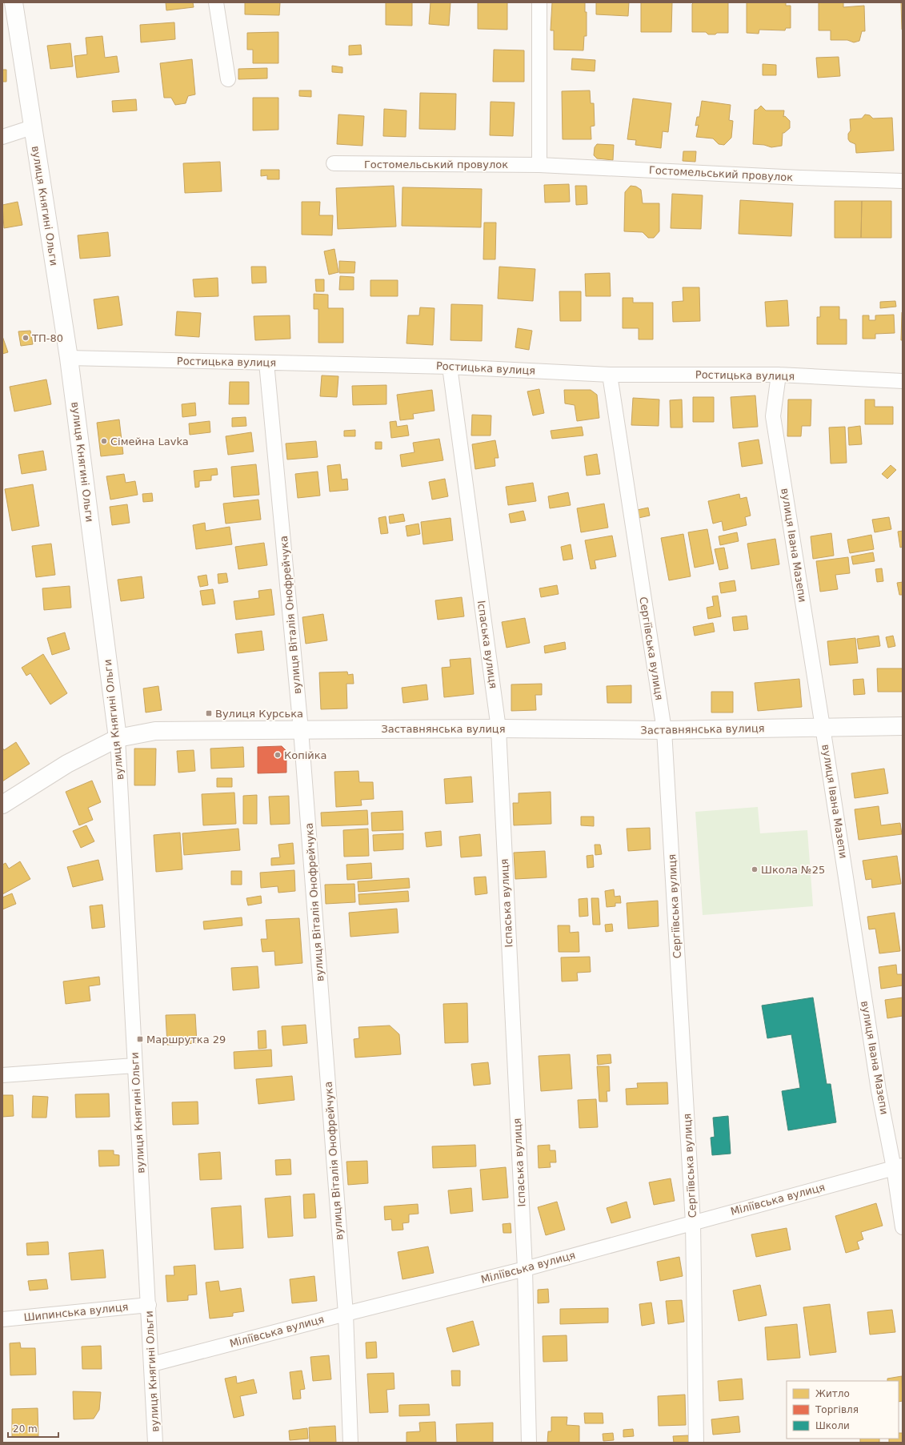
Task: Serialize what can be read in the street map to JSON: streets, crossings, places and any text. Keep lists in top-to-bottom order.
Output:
{
  "streets": {
    "street": [
      "Гостомельський провулок",
      "вулиця Княгині Ольги",
      "Ростицька вулиця",
      "вулиця Івана Мазепи",
      "вулиця Віталія Онофрейчука",
      "Іспаська вулиця",
      "Сергіївська вулиця",
      "Заставнянська вулиця",
      "Міліївська вулиця",
      "Шипинська вулиця"
    ]
  },
  "crossings": [
    ["вулиця Княгині Ольги", "Ростицька вулиця"],
    ["вулиця Княгині Ольги", "Заставнянська вулиця"],
    ["вулиця Княгині Ольги", "Міліївська вулиця"],
    ["вулиця Княгині Ольги", "Шипинська вулиця"],
    ["Ростицька вулиця", "вулиця Івана Мазепи"],
    ["Ростицька вулиця", "вулиця Віталія Онофрейчука"],
    ["Ростицька вулиця", "Іспаська вулиця"],
    ["Ростицька вулиця", "Сергіївська вулиця"],
    ["вулиця Івана Мазепи", "Заставнянська вулиця"],
    ["вулиця Івана Мазепи", "Міліївська вулиця"],
    ["вулиця Віталія Онофрейчука", "Заставнянська вулиця"],
    ["вулиця Віталія Онофрейчука", "Міліївська вулиця"],
    ["Іспаська вулиця", "Заставнянська вулиця"],
    ["Іспаська вулиця", "Міліївська вулиця"],
    ["Сергіївська вулиця", "Заставнянська вулиця"],
    ["Сергіївська вулиця", "Міліївська вулиця"]
  ],
  "places": {
    "other": [
      "ТП-80",
      "Сімейна Lavka",
      "Копійка",
      "Школа №25"
    ],
    "transit": ["Вулиця Курська", "Маршрутка 29"]
  },
  "legend": ["Житло", "Торгівля", "Школи"],
  "scale_bar": "20 m"
}
